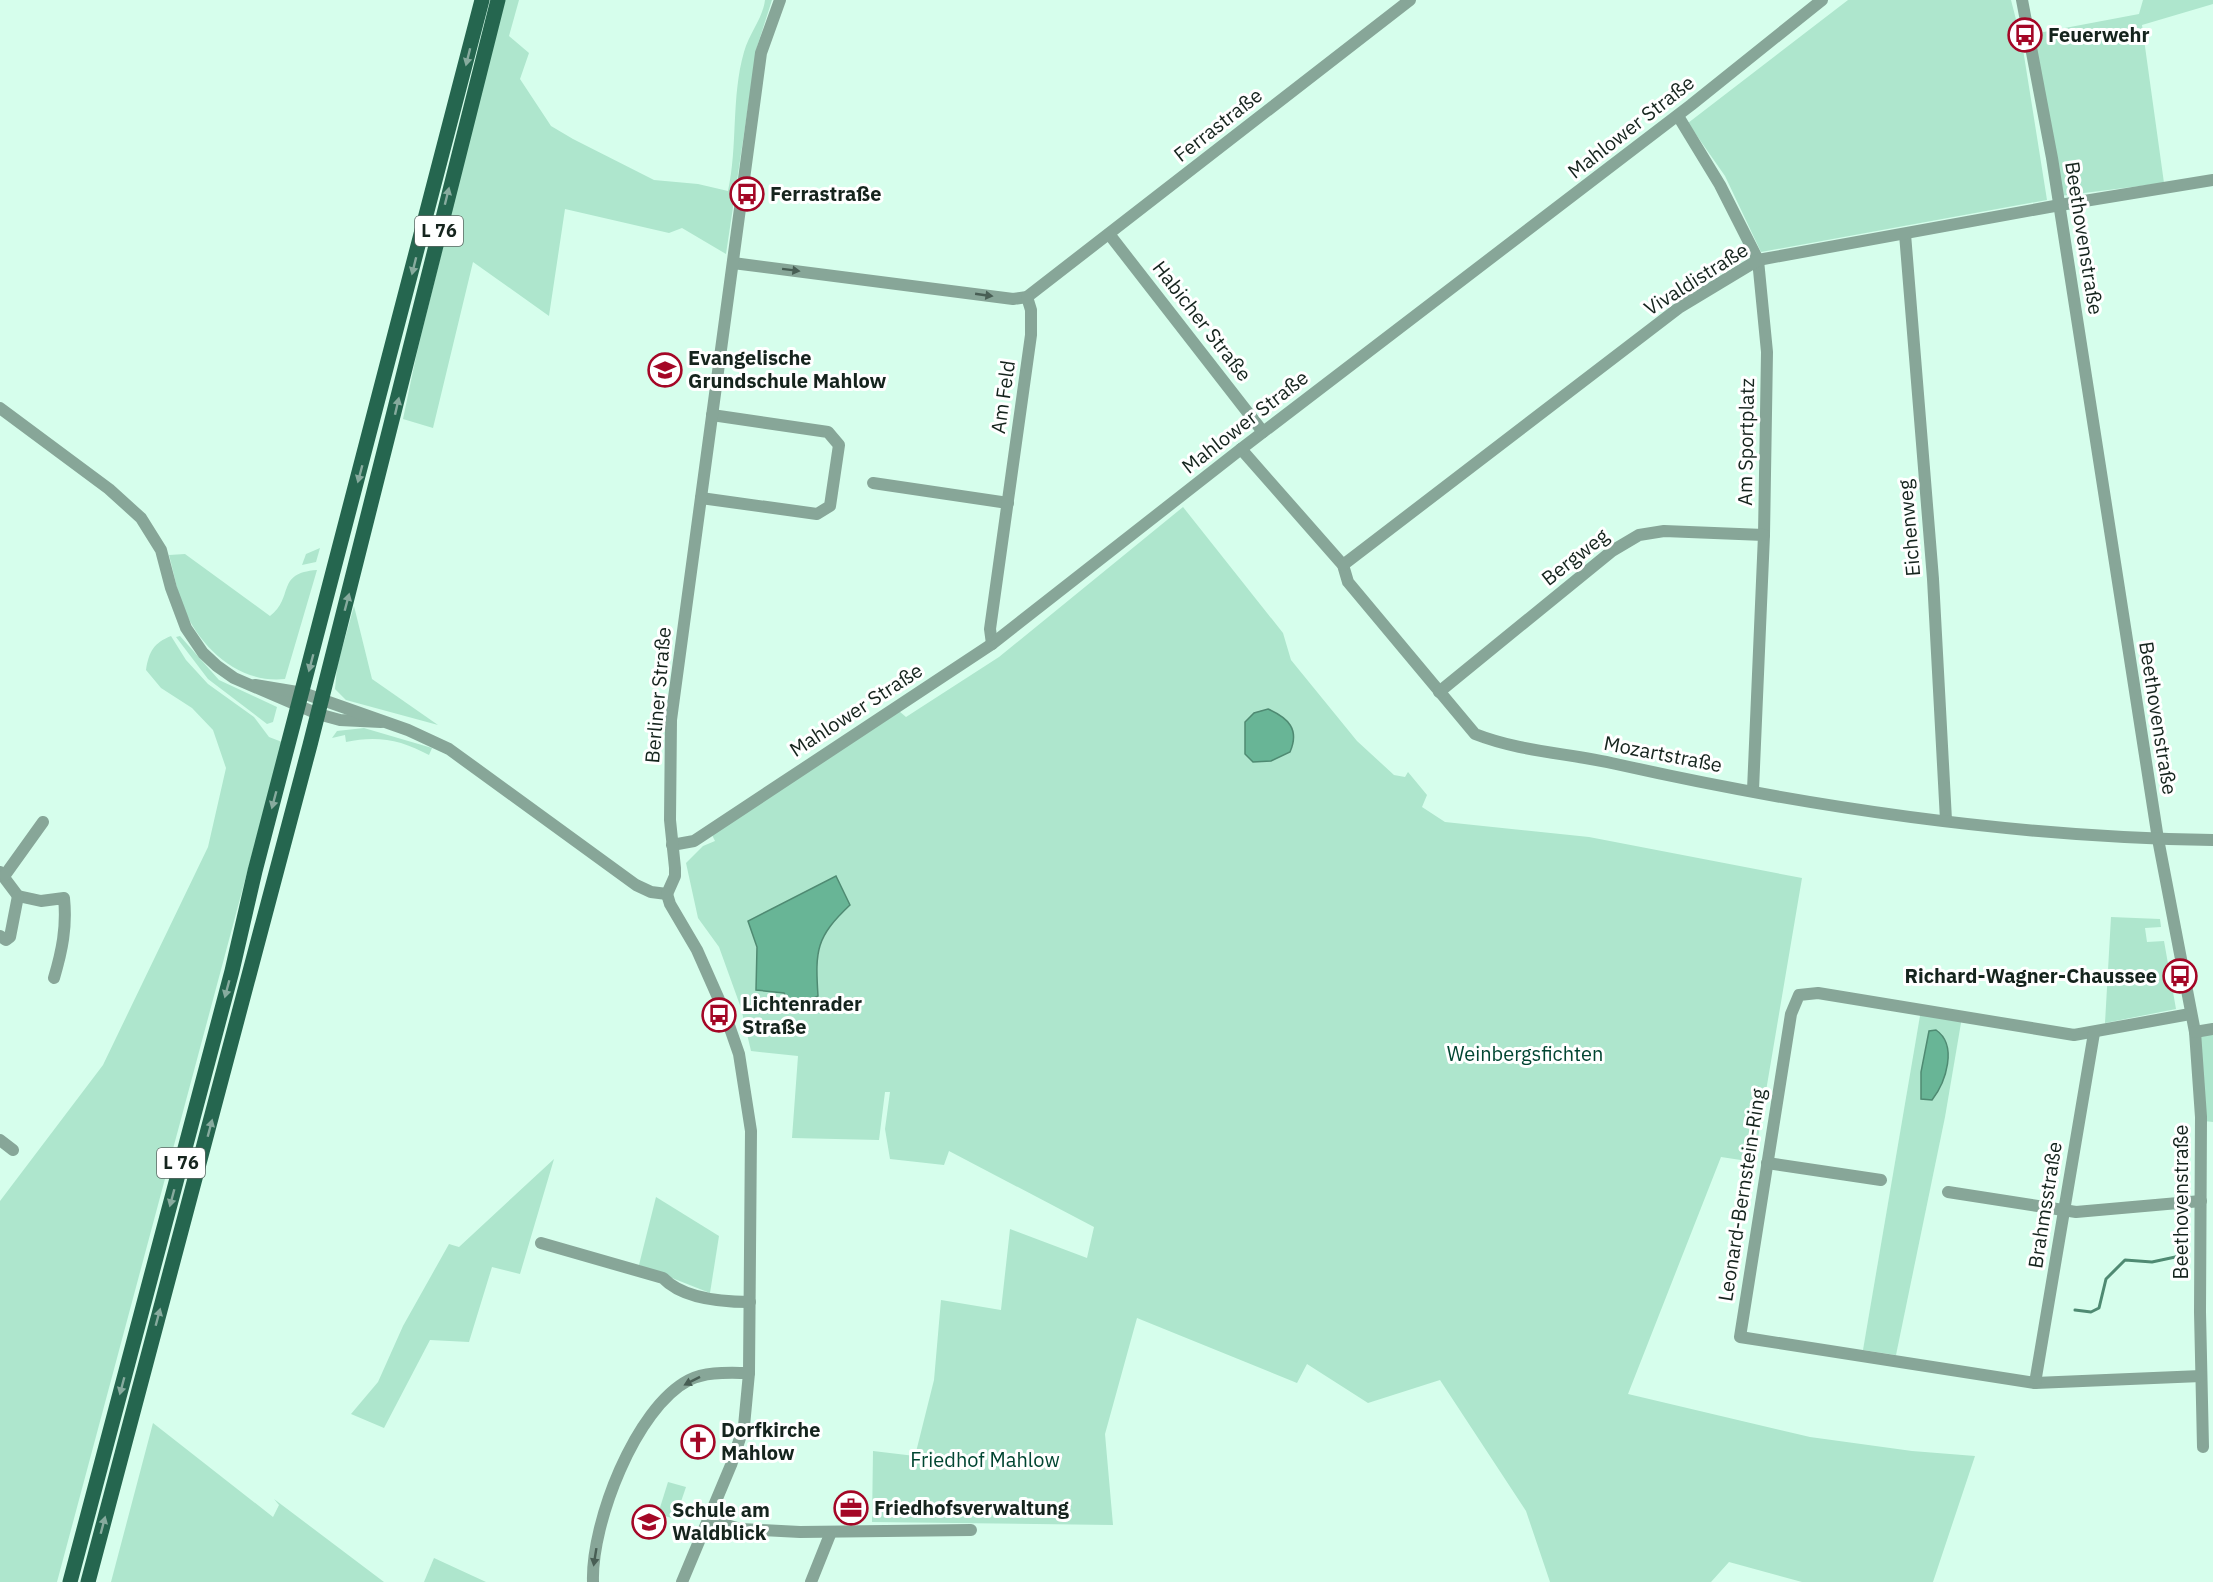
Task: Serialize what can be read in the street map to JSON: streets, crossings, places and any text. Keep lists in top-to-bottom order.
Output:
{
  "streets": {
    "main road": ["L 76"],
    "street": [
      "Ferrastraße",
      "Mahlower Straße",
      "Beethovenstraße",
      "Vivaldistraße",
      "Habicher Straße",
      "Am Feld",
      "Am Sportplatz",
      "Eichenweg",
      "Bergweg",
      "Berliner Straße",
      "Mozartstraße",
      "Leonard-Bernstein-Ring",
      "Brahmsstraße"
    ]
  },
  "crossings": [
    ["Ferrastraße", "Habicher Straße"],
    ["Ferrastraße", "Am Feld"],
    ["Ferrastraße", "Berliner Straße"],
    ["Mahlower Straße", "Habicher Straße"],
    ["Mahlower Straße", "Am Feld"],
    ["Mahlower Straße", "Am Sportplatz"],
    ["Mahlower Straße", "Berliner Straße"],
    ["Mahlower Straße", "Mozartstraße"],
    ["Beethovenstraße", "Vivaldistraße"],
    ["Beethovenstraße", "Mozartstraße"],
    ["Beethovenstraße", "Leonard-Bernstein-Ring"],
    ["Vivaldistraße", "Am Sportplatz"],
    ["Vivaldistraße", "Eichenweg"],
    ["Vivaldistraße", "Mozartstraße"],
    ["Am Sportplatz", "Bergweg"],
    ["Am Sportplatz", "Mozartstraße"],
    ["Eichenweg", "Mozartstraße"],
    ["Bergweg", "Mozartstraße"],
    ["Leonard-Bernstein-Ring", "Brahmsstraße"]
  ],
  "one_way": ["Ferrastraße"],
  "parks": ["Weinbergsfichten", "Friedhof Mahlow"],
  "places": {
    "bus stop": [
      "Feuerwehr",
      "Ferrastraße",
      "Richard-Wagner-Chaussee",
      "Lichtenrader Straße"
    ],
    "school or university": ["Evangelische Grundschule Mahlow", "Schule am Waldblick"],
    "church": ["Dorfkirche Mahlow"],
    "office": ["Friedhofsverwaltung"]
  }
}
